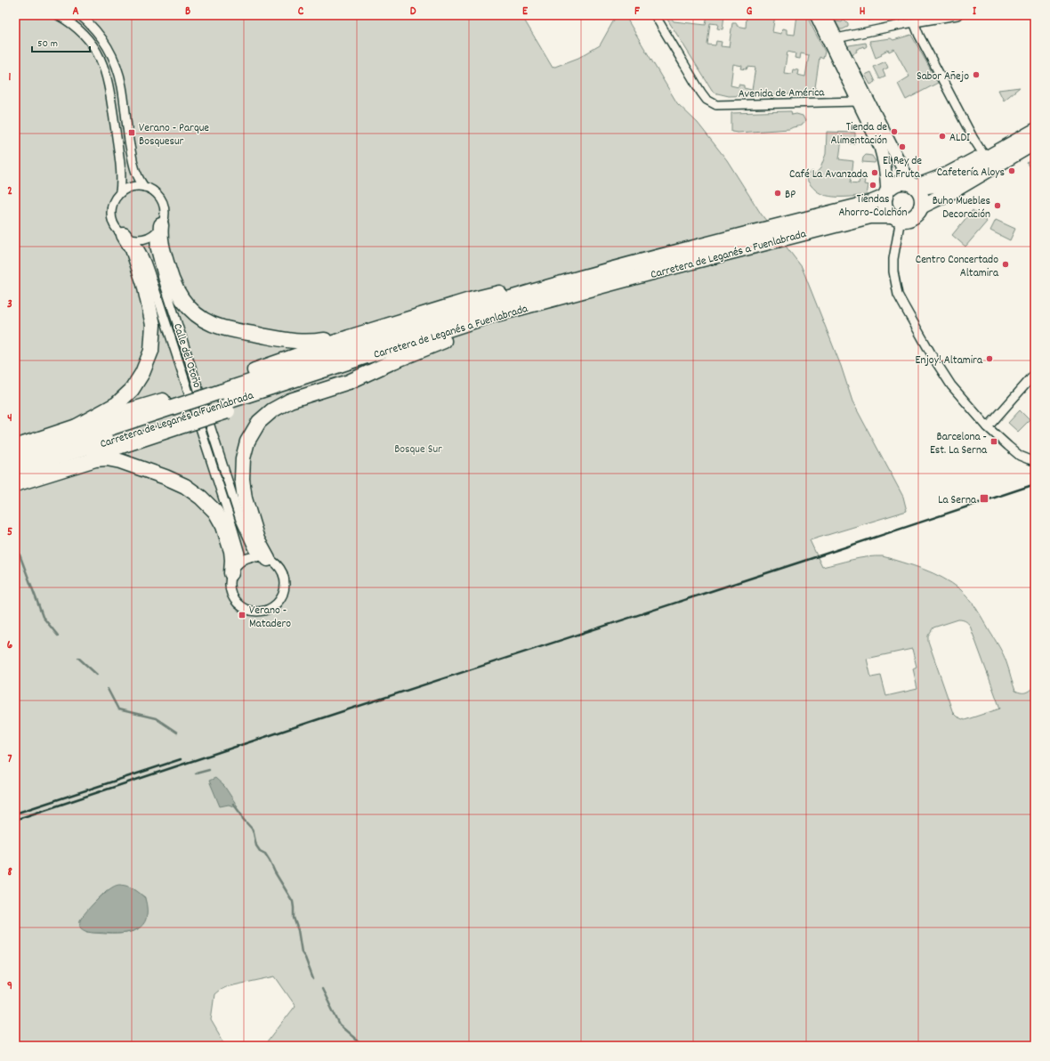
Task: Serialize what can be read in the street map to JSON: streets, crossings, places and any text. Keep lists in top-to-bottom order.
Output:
{
  "streets": {
    "highway": ["Carretera de Leganés a Fuenlabrada"],
    "street": ["Avenida de América", "Calle del Otoño"]
  },
  "parks": ["Bosque Sur"],
  "places": {
    "other": [
      "Sabor Añejo",
      "Tienda de Alimentación",
      "ALDI",
      "El Rey de la Fruta",
      "Cafetería Aloys",
      "Café La Avanzada",
      "Tiendas Ahorro-Colchón",
      "BP",
      "Buho Muebles Decoración",
      "Centro Concertado Altamira",
      "Enjoy! Altamira"
    ],
    "transit": [
      "Verano - Parque Bosquesur",
      "Barcelona - Est. La Serna",
      "La Serna",
      "Verano - Matadero"
    ]
  },
  "scale_bar": "50 m",
  "grid": {
    "columns": [
      "A",
      "B",
      "C",
      "D",
      "E",
      "F",
      "G",
      "H",
      "I"
    ],
    "rows": [
      "1",
      "2",
      "3",
      "4",
      "5",
      "6",
      "7",
      "8",
      "9"
    ]
  }
}
